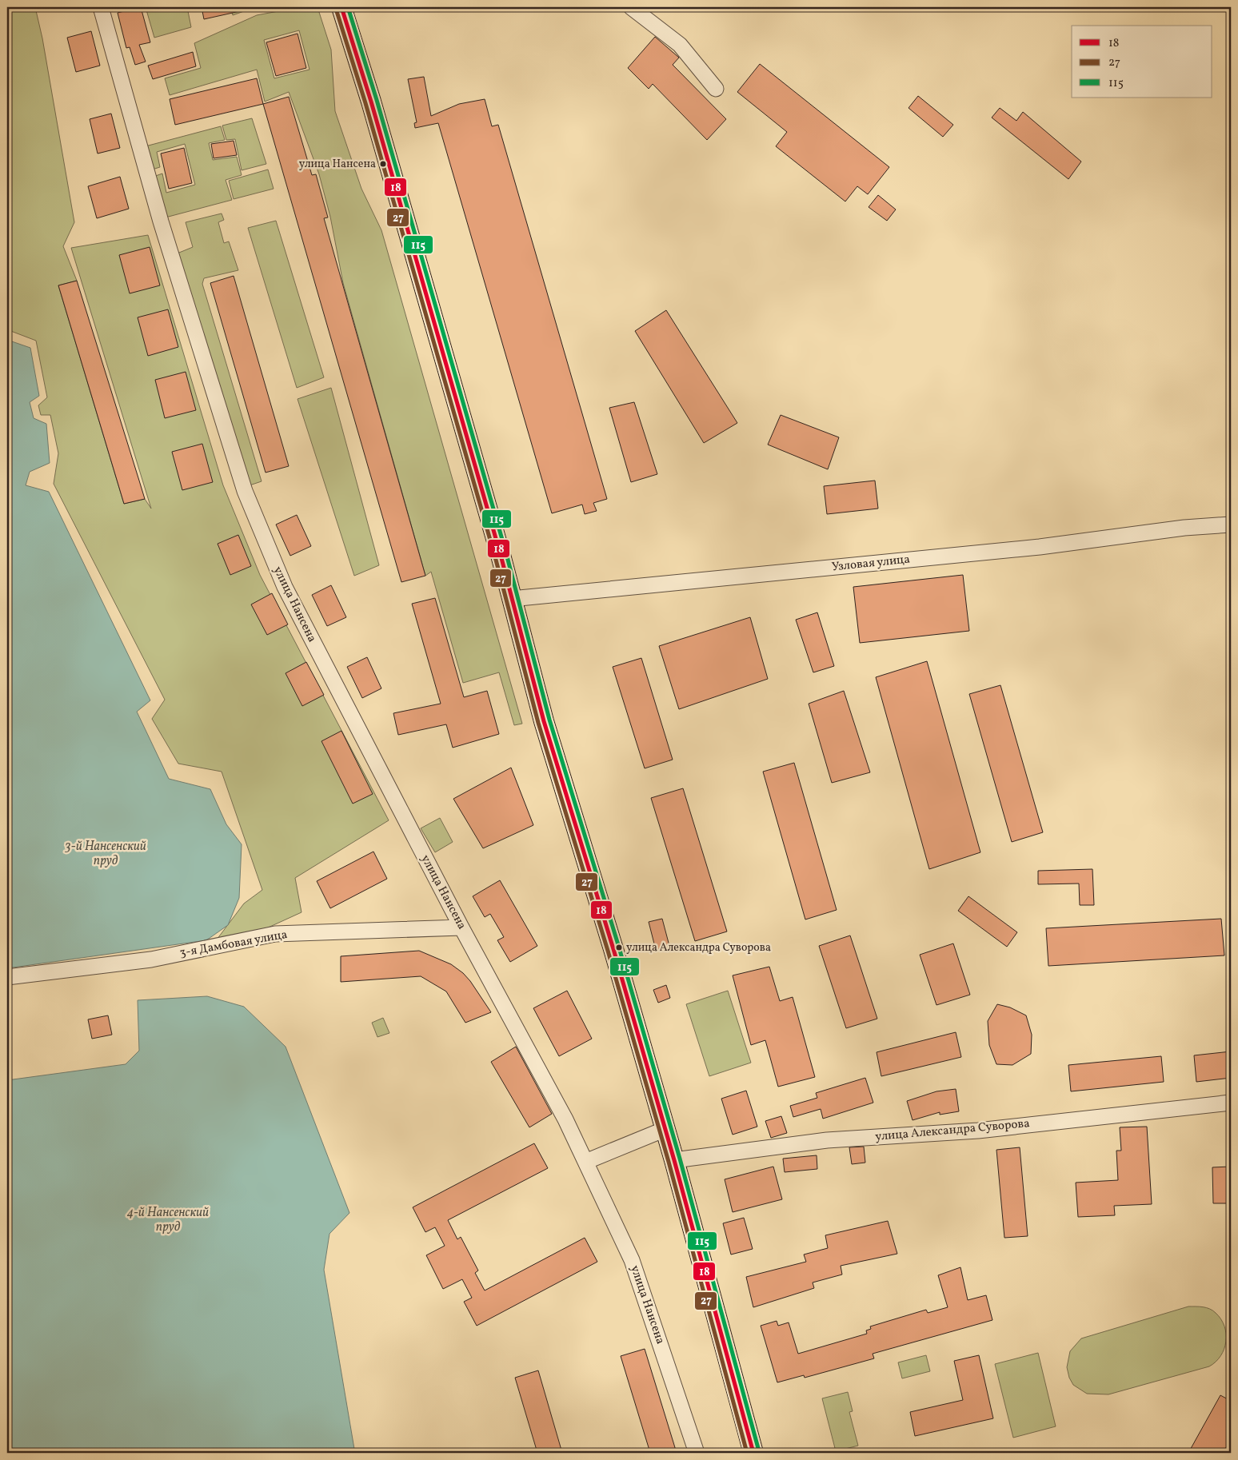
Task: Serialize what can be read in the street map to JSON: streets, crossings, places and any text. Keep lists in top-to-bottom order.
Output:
{
  "streets": {
    "street": [
      "Узловая улица",
      "улица Нансена",
      "3-я Дамбовая улица",
      "улица Александра Суворова"
    ]
  },
  "crossings": [
    ["улица Нансена", "3-я Дамбовая улица"]
  ],
  "water": ["3-й Нансенский пруд", "4-й Нансенский пруд"],
  "places": ["улица Нансена", "улица Александра Суворова"],
  "lines": ["transit line 18", "transit line 115", "transit line 27"],
  "legend": ["18", "27", "115"]
}
